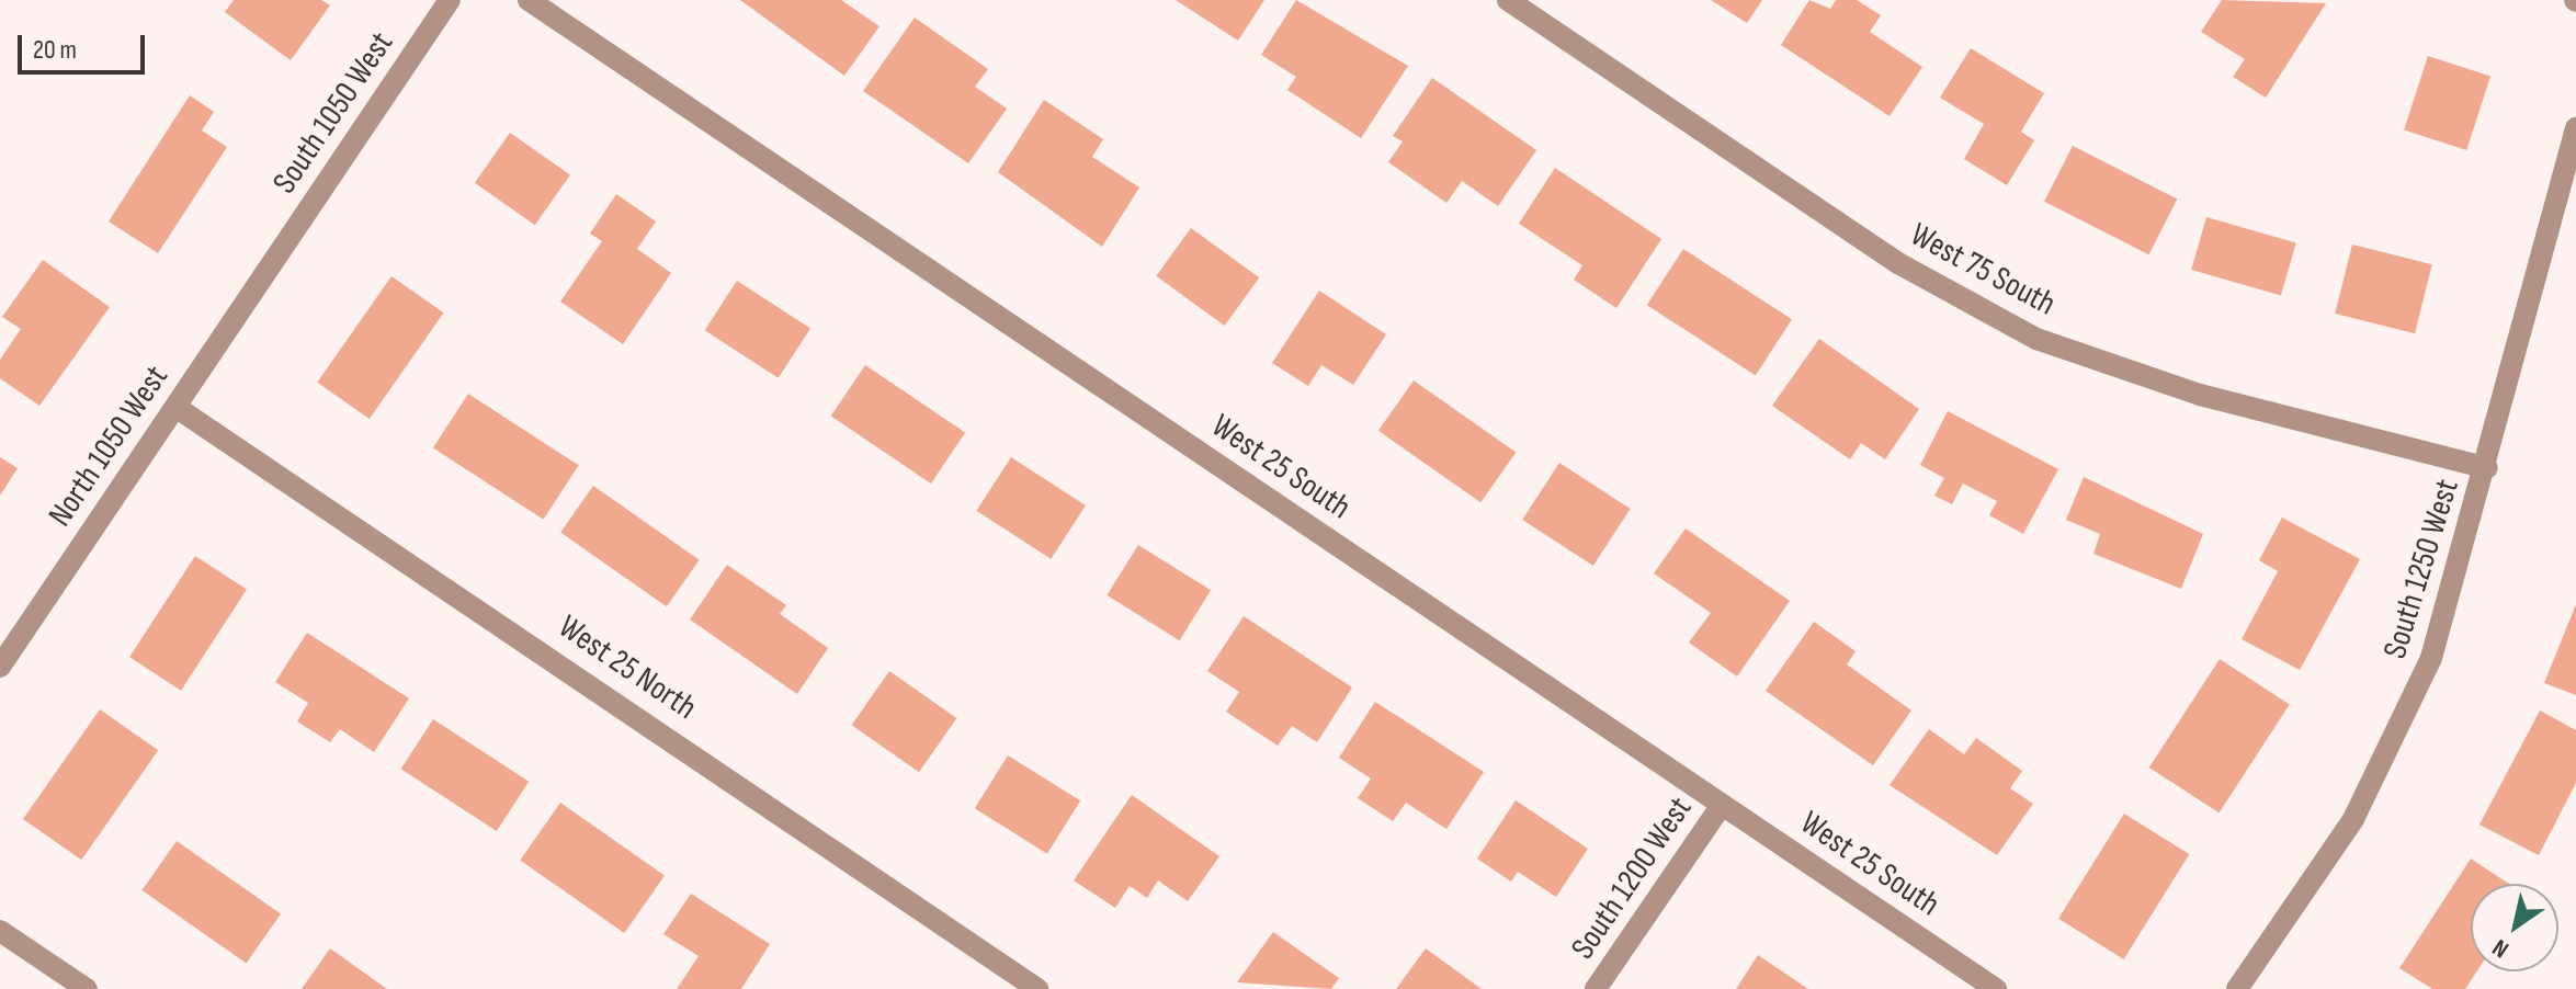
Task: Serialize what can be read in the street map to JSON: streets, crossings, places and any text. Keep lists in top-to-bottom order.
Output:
{
  "streets": {
    "street": [
      "South 1050 West",
      "West 75 South",
      "North 1050 West",
      "West 25 South",
      "South 1250 West",
      "West 25 North",
      "South 1200 West"
    ]
  },
  "crossings": [
    ["South 1050 West", "North 1050 West"],
    ["West 75 South", "South 1250 West"],
    ["North 1050 West", "West 25 North"],
    ["West 25 South", "South 1200 West"]
  ],
  "scale_bar": "20 m",
  "north": "bottom left"
}
